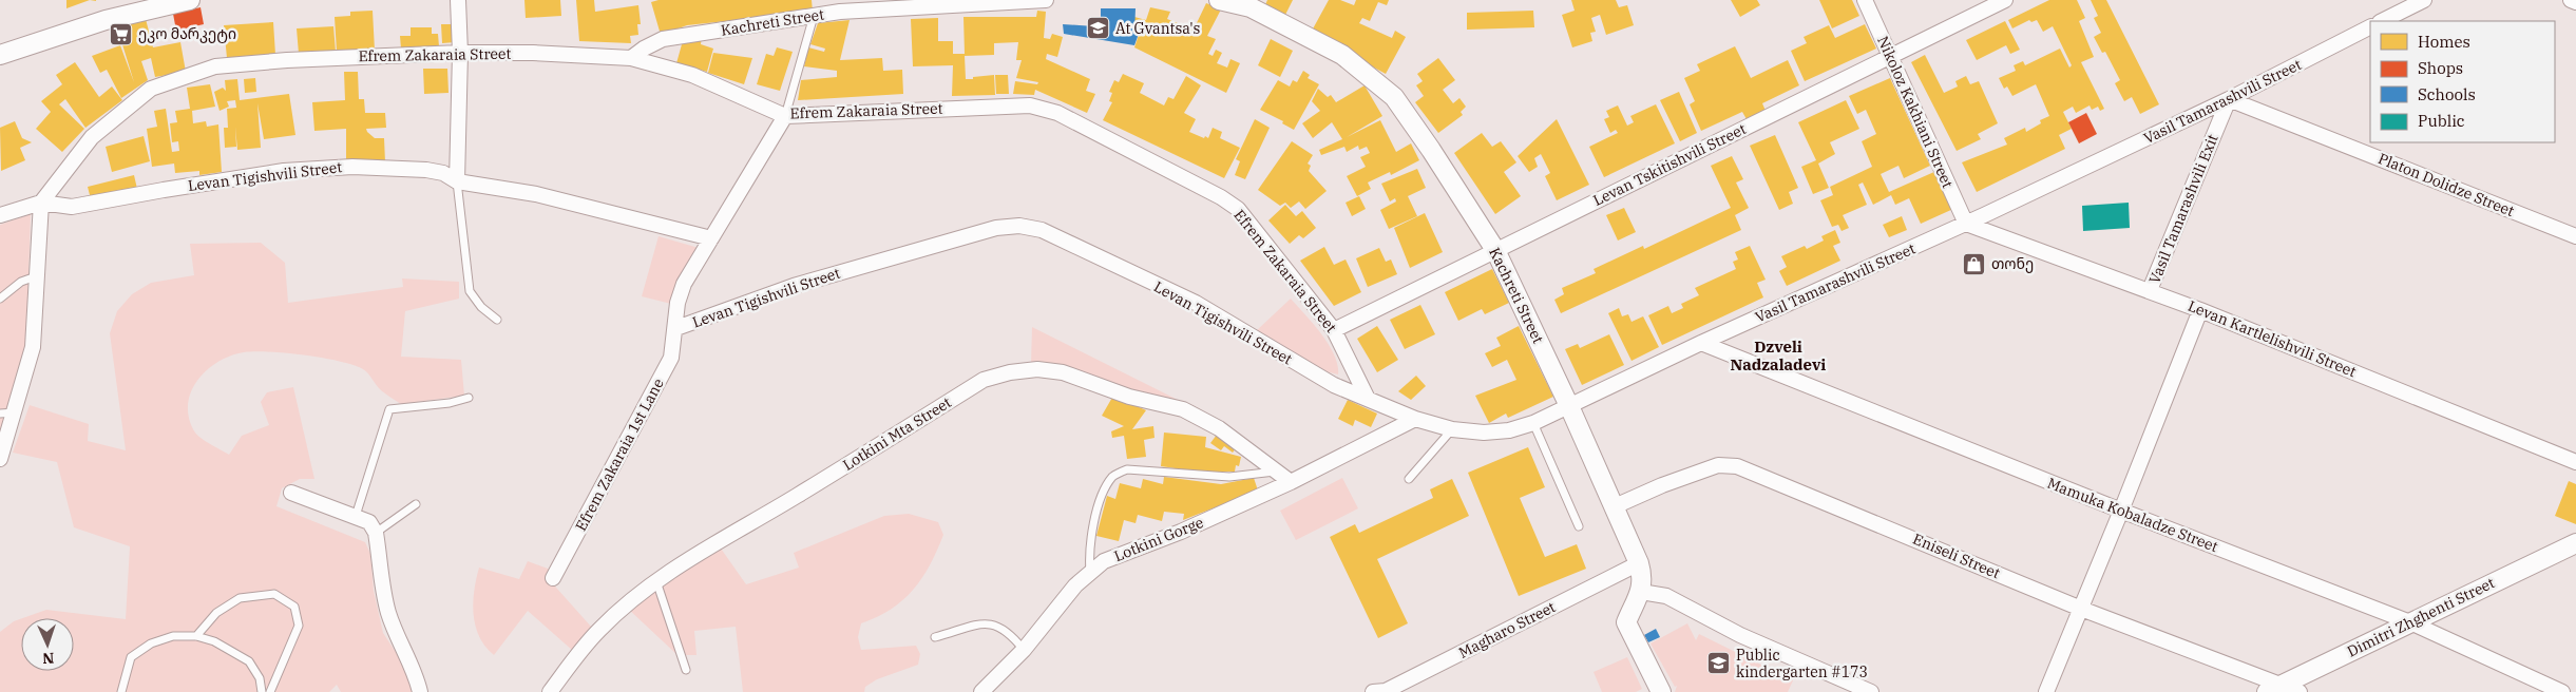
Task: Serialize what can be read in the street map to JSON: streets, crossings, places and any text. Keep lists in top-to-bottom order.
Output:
{
  "streets": {
    "street": [
      "Kachreti Street",
      "Efrem Zakaraia Street",
      "Vasil Tamarashvili Street",
      "Nikoloz Kakhiani Street",
      "Levan Tskitishvili Street",
      "Levan Tigishvili Street",
      "Platon Dolidze Street",
      "Vasil Tamarashvili Exit",
      "Levan Kartlelishvili Street",
      "Lotkini Mta Street",
      "Efrem Zakaraia 1st Lane",
      "Mamuka Kobaladze Street",
      "Lotkini Gorge",
      "Eniseli Street",
      "Dimitri Zhghenti Street",
      "Magharo Street"
    ]
  },
  "crossings": [
    ["Kachreti Street", "Efrem Zakaraia Street"],
    ["Kachreti Street", "Vasil Tamarashvili Street"],
    ["Kachreti Street", "Levan Tskitishvili Street"],
    ["Kachreti Street", "Eniseli Street"],
    ["Kachreti Street", "Magharo Street"],
    ["Efrem Zakaraia Street", "Levan Tskitishvili Street"],
    ["Efrem Zakaraia Street", "Levan Tigishvili Street"],
    ["Vasil Tamarashvili Street", "Nikoloz Kakhiani Street"],
    ["Vasil Tamarashvili Street", "Platon Dolidze Street"],
    ["Vasil Tamarashvili Street", "Vasil Tamarashvili Exit"],
    ["Vasil Tamarashvili Street", "Levan Kartlelishvili Street"],
    ["Vasil Tamarashvili Street", "Mamuka Kobaladze Street"],
    ["Nikoloz Kakhiani Street", "Levan Tskitishvili Street"],
    ["Nikoloz Kakhiani Street", "Levan Kartlelishvili Street"],
    ["Levan Tigishvili Street", "Efrem Zakaraia 1st Lane"],
    ["Platon Dolidze Street", "Vasil Tamarashvili Exit"],
    ["Vasil Tamarashvili Exit", "Levan Kartlelishvili Street"],
    ["Lotkini Mta Street", "Lotkini Gorge"],
    ["Mamuka Kobaladze Street", "Dimitri Zhghenti Street"],
    ["Eniseli Street", "Dimitri Zhghenti Street"]
  ],
  "districts": ["Dzveli Nadzaladevi"],
  "places": {
    "school or university": ["At Gvantsa's", "Public kindergarten #173"],
    "supermarket": ["ეკო მარკეტი"],
    "shop": ["თონე"]
  },
  "legend": [
    "Homes",
    "Shops",
    "Schools",
    "Public"
  ],
  "north": "bottom"
}
